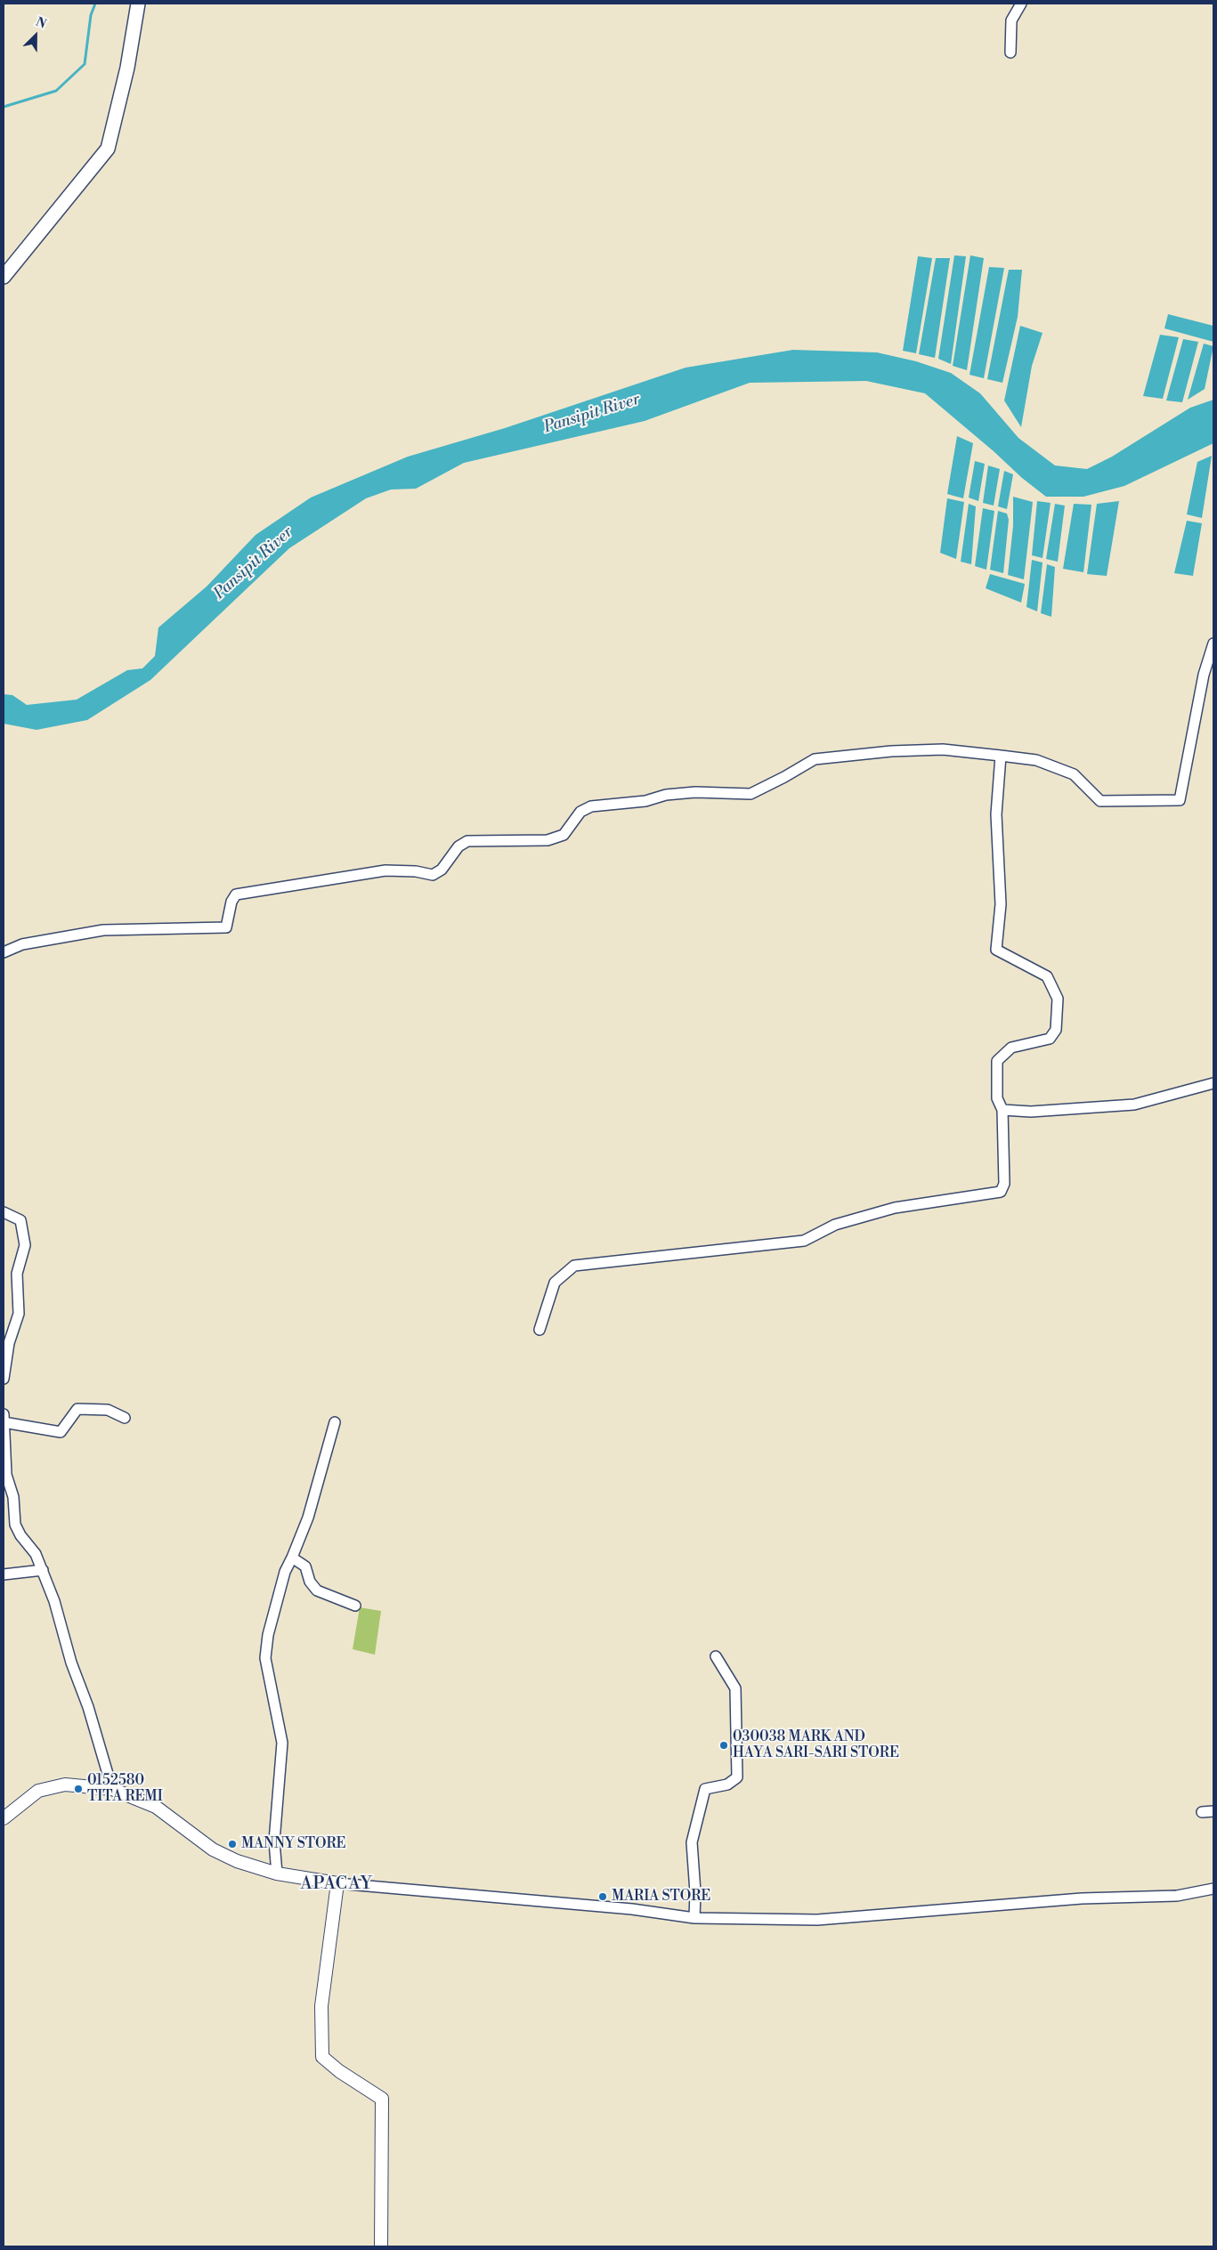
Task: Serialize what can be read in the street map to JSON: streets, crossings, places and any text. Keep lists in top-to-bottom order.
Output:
{
  "districts": ["APACAY"],
  "water": ["Pansipit River"],
  "places": [
    "030038 MARK AND HAYA SARI-SARI STORE",
    "0152580 TITA REMI",
    "MANNY STORE",
    "MARIA STORE"
  ],
  "north": "top right"
}
